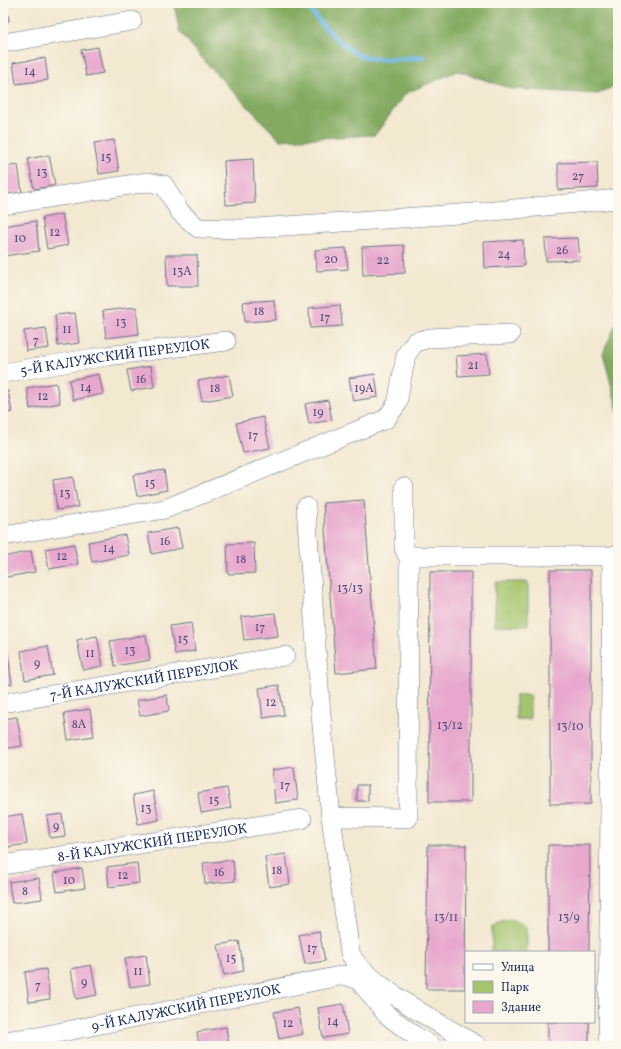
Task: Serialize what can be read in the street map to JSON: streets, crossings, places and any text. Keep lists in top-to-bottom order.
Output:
{
  "streets": {
    "street": [
      "5-Й КАЛУЖСКИЙ ПЕРЕУЛОК",
      "7-Й КАЛУЖСКИЙ ПЕРЕУЛОК",
      "8-Й КАЛУЖСКИЙ ПЕРЕУЛОК",
      "9-Й КАЛУЖСКИЙ ПЕРЕУЛОК"
    ]
  },
  "house_numbers": [
    "14",
    "15",
    "13",
    "27",
    "12",
    "10",
    "26",
    "24",
    "20",
    "22",
    "13А",
    "18",
    "17",
    "13",
    "11",
    "7",
    "21",
    "16",
    "14",
    "18",
    "19А",
    "12",
    "19",
    "17",
    "15",
    "13",
    "16",
    "14",
    "12",
    "18",
    "13/13",
    "17",
    "15",
    "13",
    "11",
    "9",
    "12",
    "8А",
    "13/12",
    "13/10",
    "17",
    "15",
    "13",
    "9",
    "18",
    "16",
    "12",
    "10",
    "8",
    "13/11",
    "13/9",
    "17",
    "15",
    "11",
    "9",
    "7",
    "14",
    "12"
  ],
  "legend": ["Улица", "Парк", "Здание"]
}
